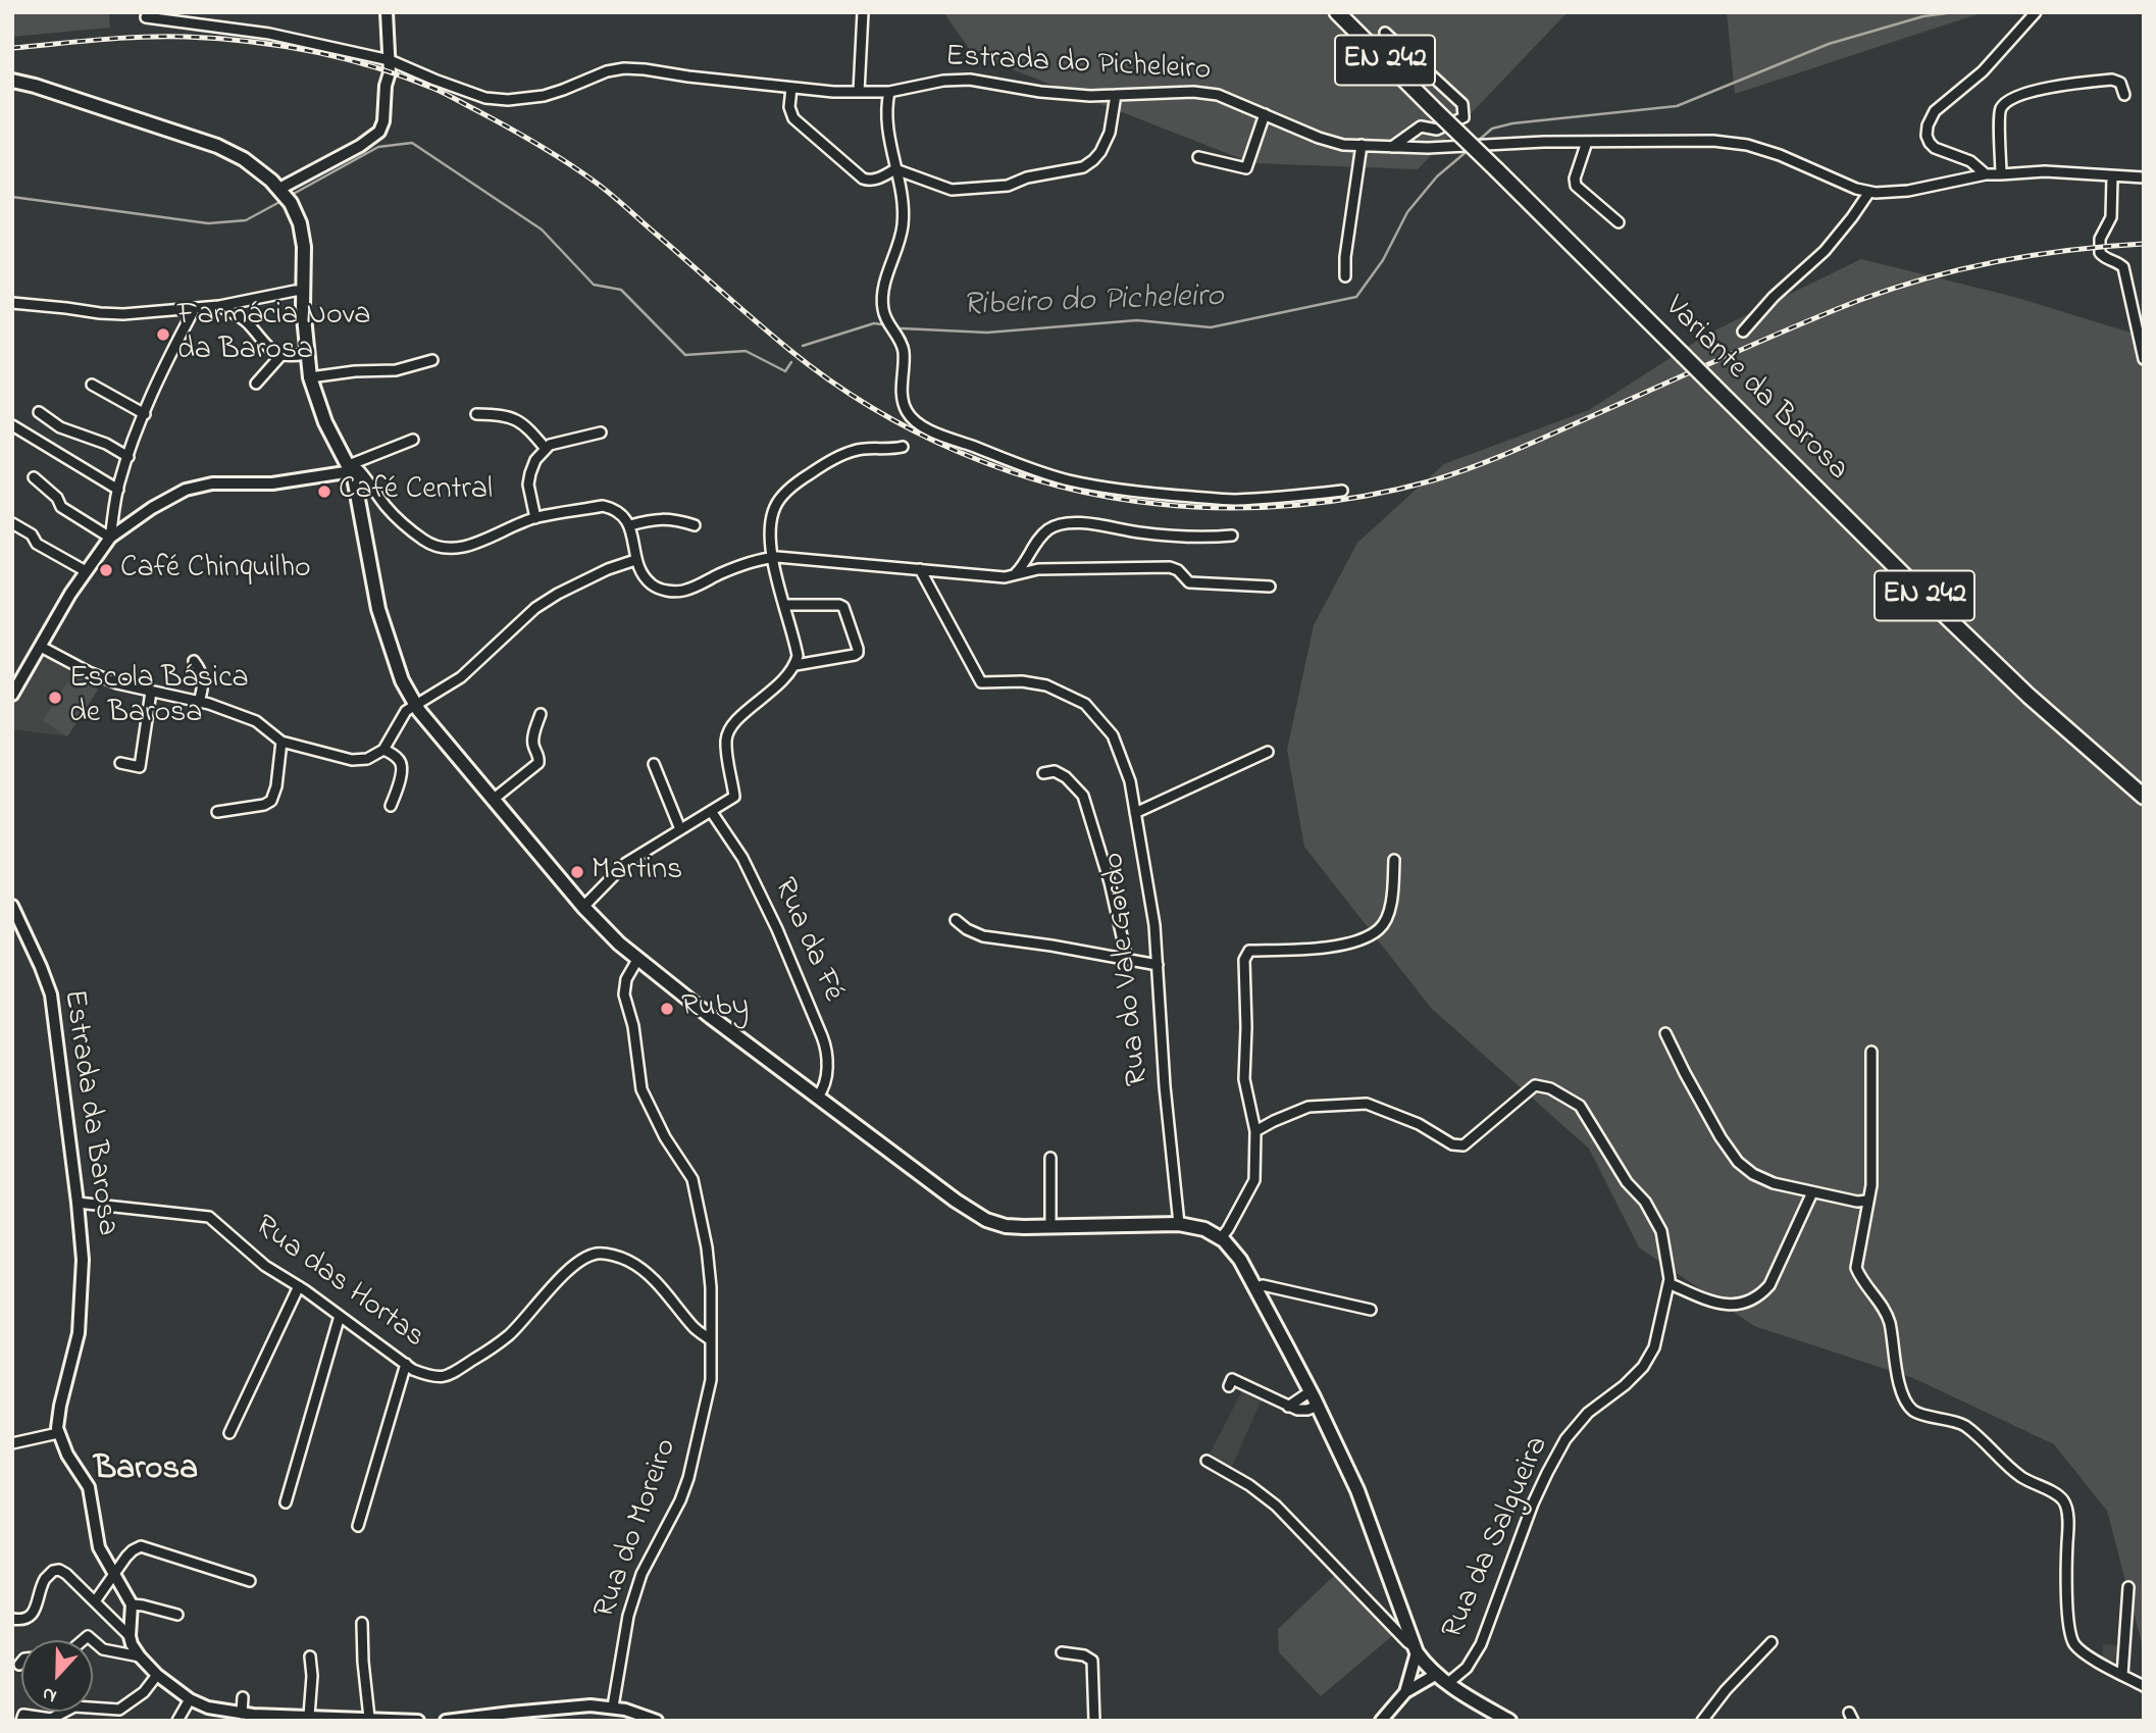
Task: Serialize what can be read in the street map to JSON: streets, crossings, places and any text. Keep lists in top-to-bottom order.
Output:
{
  "streets": {
    "main road": ["EN 242", "Variante da Barosa"],
    "street": [
      "Estrada do Picheleiro",
      "Rua da Fé",
      "Rua do Vale Gordo",
      "Estrada da Barosa",
      "Rua das Hortas",
      "Rua do Moreiro",
      "Rua da Salgueira"
    ]
  },
  "crossings": [
    ["Estrada da Barosa", "Rua das Hortas"],
    ["Rua das Hortas", "Rua do Moreiro"]
  ],
  "districts": ["Barosa"],
  "water": ["Ribeiro do Picheleiro"],
  "places": [
    "Farmácia Nova da Barosa",
    "Café Central",
    "Café Chinquilho",
    "Escola Básica de Barosa",
    "Martins",
    "Ruby"
  ],
  "north": "bottom"
}
